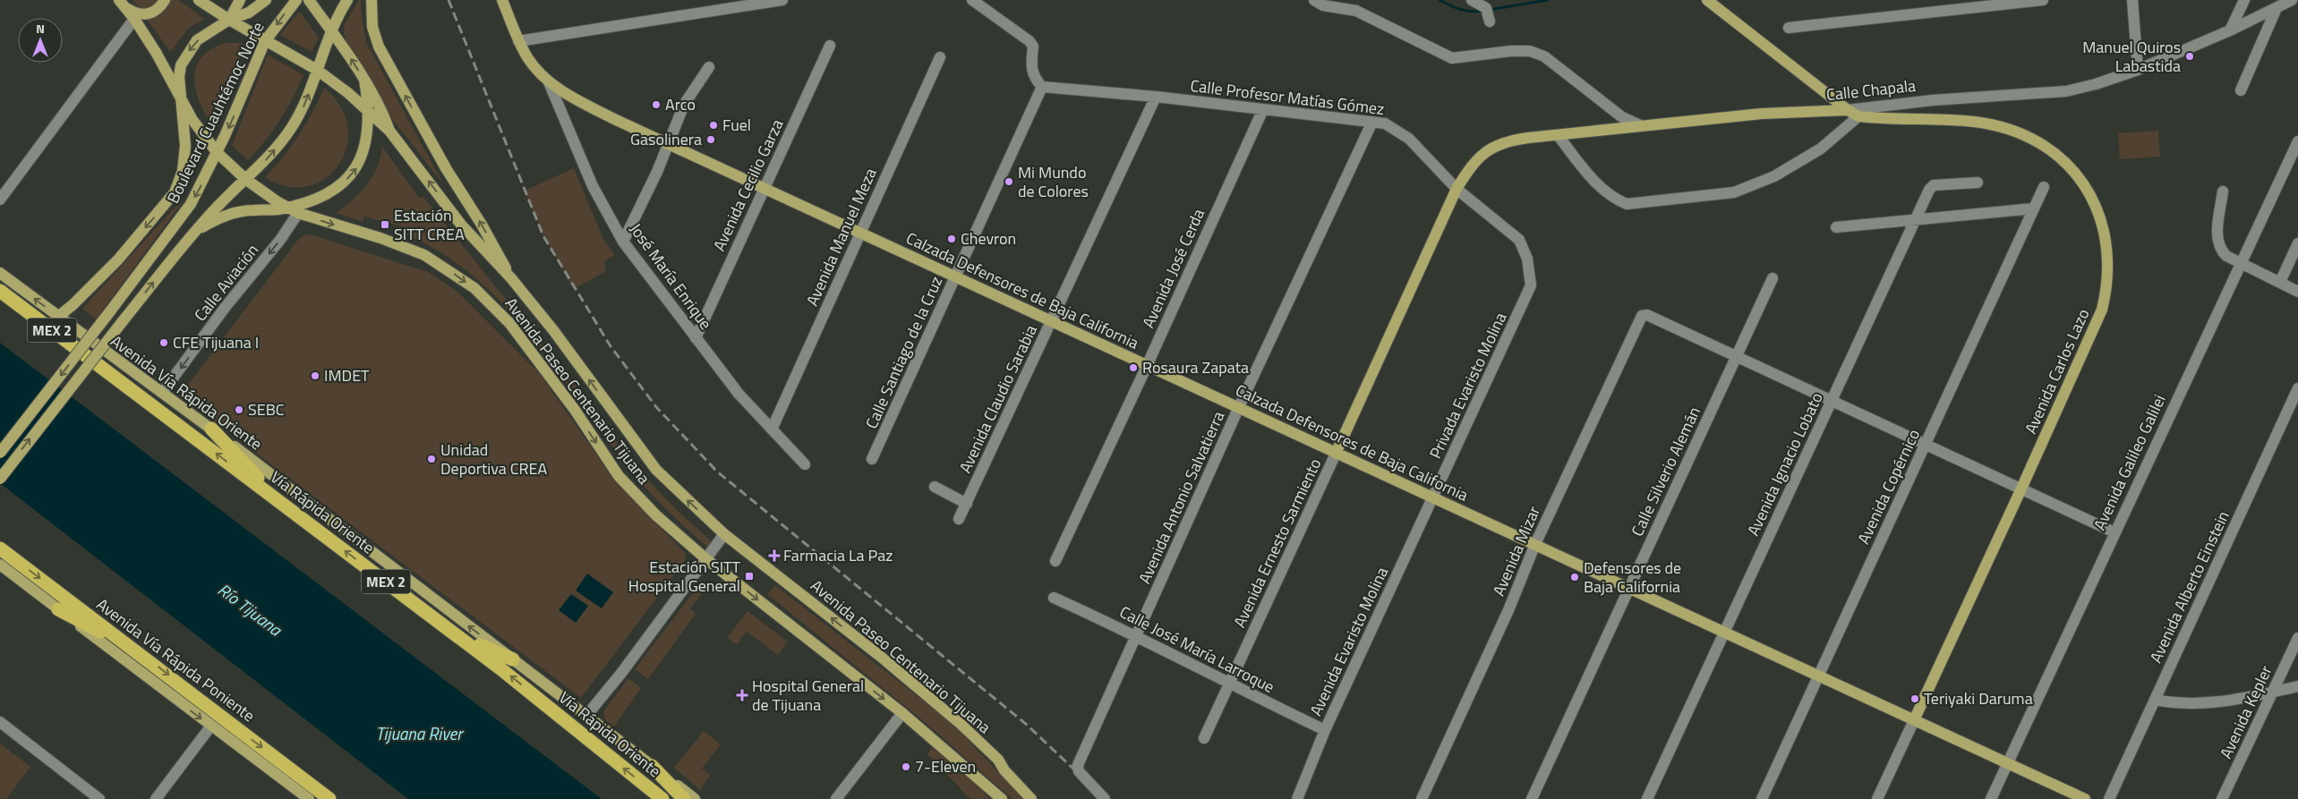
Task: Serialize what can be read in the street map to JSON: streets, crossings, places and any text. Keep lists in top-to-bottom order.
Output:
{
  "streets": {
    "highway": ["MEX 2", "Vía Rápida Oriente", "Avenida Vía Rápida Poniente"],
    "main road": [
      "Calle Chapala",
      "Boulevard Cuauhtémoc Norte",
      "Calzada Defensores de Baja California",
      "Avenida Carlos Lazo",
      "Avenida Paseo Centenario Tijuana",
      "Avenida Vía Rápida Oriente",
      "Avenida Ernesto Sarmiento"
    ],
    "street": [
      "Calle Profesor Matías Gómez",
      "Avenida Cecilio Garza",
      "Avenida Manuel Meza",
      "Avenida José Cerda",
      "José María Enrique",
      "Calle Aviación",
      "Calle Santiago de la Cruz",
      "Privada Evaristo Molina",
      "Avenida Claudio Sarabia",
      "Avenida Galileo Galilei",
      "Avenida Ignacio Lobato",
      "Calle Silverio Alemán",
      "Avenida Copérnico",
      "Avenida Antonio Salvatierra",
      "Avenida Mizar",
      "Avenida Alberto Einstein",
      "Avenida Evaristo Molina",
      "Calle José María Larroque",
      "Avenida Kepler"
    ]
  },
  "crossings": [
    ["Calle Chapala", "Calle Profesor Matías Gómez"],
    ["Calle Chapala", "Avenida Ernesto Sarmiento"],
    ["Calle Profesor Matías Gómez", "Avenida José Cerda"],
    ["Calle Profesor Matías Gómez", "Calle Santiago de la Cruz"],
    ["Calle Profesor Matías Gómez", "Privada Evaristo Molina"],
    ["Calle Profesor Matías Gómez", "Avenida Claudio Sarabia"],
    ["Calle Profesor Matías Gómez", "Avenida Antonio Salvatierra"],
    ["Calle Profesor Matías Gómez", "Avenida Ernesto Sarmiento"],
    ["Boulevard Cuauhtémoc Norte", "Avenida Paseo Centenario Tijuana"],
    ["Avenida Cecilio Garza", "José María Enrique"],
    ["Avenida Cecilio Garza", "Calzada Defensores de Baja California"],
    ["Avenida Manuel Meza", "José María Enrique"],
    ["Avenida Manuel Meza", "Calzada Defensores de Baja California"],
    ["Avenida José Cerda", "Calzada Defensores de Baja California"],
    ["José María Enrique", "Calzada Defensores de Baja California"],
    ["Calle Aviación", "Avenida Paseo Centenario Tijuana"],
    ["Calle Aviación", "Avenida Vía Rápida Oriente"],
    ["Calzada Defensores de Baja California", "Calle Santiago de la Cruz"],
    ["Calzada Defensores de Baja California", "Avenida Carlos Lazo"],
    ["Calzada Defensores de Baja California", "Privada Evaristo Molina"],
    ["Calzada Defensores de Baja California", "Avenida Claudio Sarabia"],
    ["Calzada Defensores de Baja California", "Avenida Galileo Galilei"],
    ["Calzada Defensores de Baja California", "Avenida Ignacio Lobato"],
    ["Calzada Defensores de Baja California", "Calle Silverio Alemán"],
    ["Calzada Defensores de Baja California", "Avenida Copérnico"],
    ["Calzada Defensores de Baja California", "Avenida Antonio Salvatierra"],
    ["Calzada Defensores de Baja California", "Avenida Ernesto Sarmiento"],
    ["Calzada Defensores de Baja California", "Avenida Mizar"],
    ["Calzada Defensores de Baja California", "Avenida Evaristo Molina"],
    ["Privada Evaristo Molina", "Avenida Evaristo Molina"],
    ["Calle Silverio Alemán", "Avenida Mizar"],
    ["Avenida Antonio Salvatierra", "Calle José María Larroque"],
    ["Avenida Ernesto Sarmiento", "Calle José María Larroque"],
    ["Avenida Evaristo Molina", "Calle José María Larroque"]
  ],
  "one_way": [
    "Calle Aviación",
    "Avenida Vía Rápida Oriente",
    "Vía Rápida Oriente",
    "Avenida Vía Rápida Poniente"
  ],
  "water": ["Río Tijuana", "Tijuana River"],
  "places": {
    "other": [
      "Manuel Quiros Labastida",
      "Arco",
      "Fuel",
      "Gasolinera",
      "Mi Mundo de Colores",
      "Chevron",
      "CFE Tijuana I",
      "Rosaura Zapata",
      "IMDET",
      "SEBC",
      "Unidad Deportiva CREA",
      "Defensores de Baja California",
      "Teriyaki Daruma",
      "7-Eleven"
    ],
    "transit": ["Estación SITT CREA", "Estación SITT Hospital General"],
    "health": ["Farmacia La Paz", "Hospital General de Tijuana"]
  },
  "north": "top"
}
